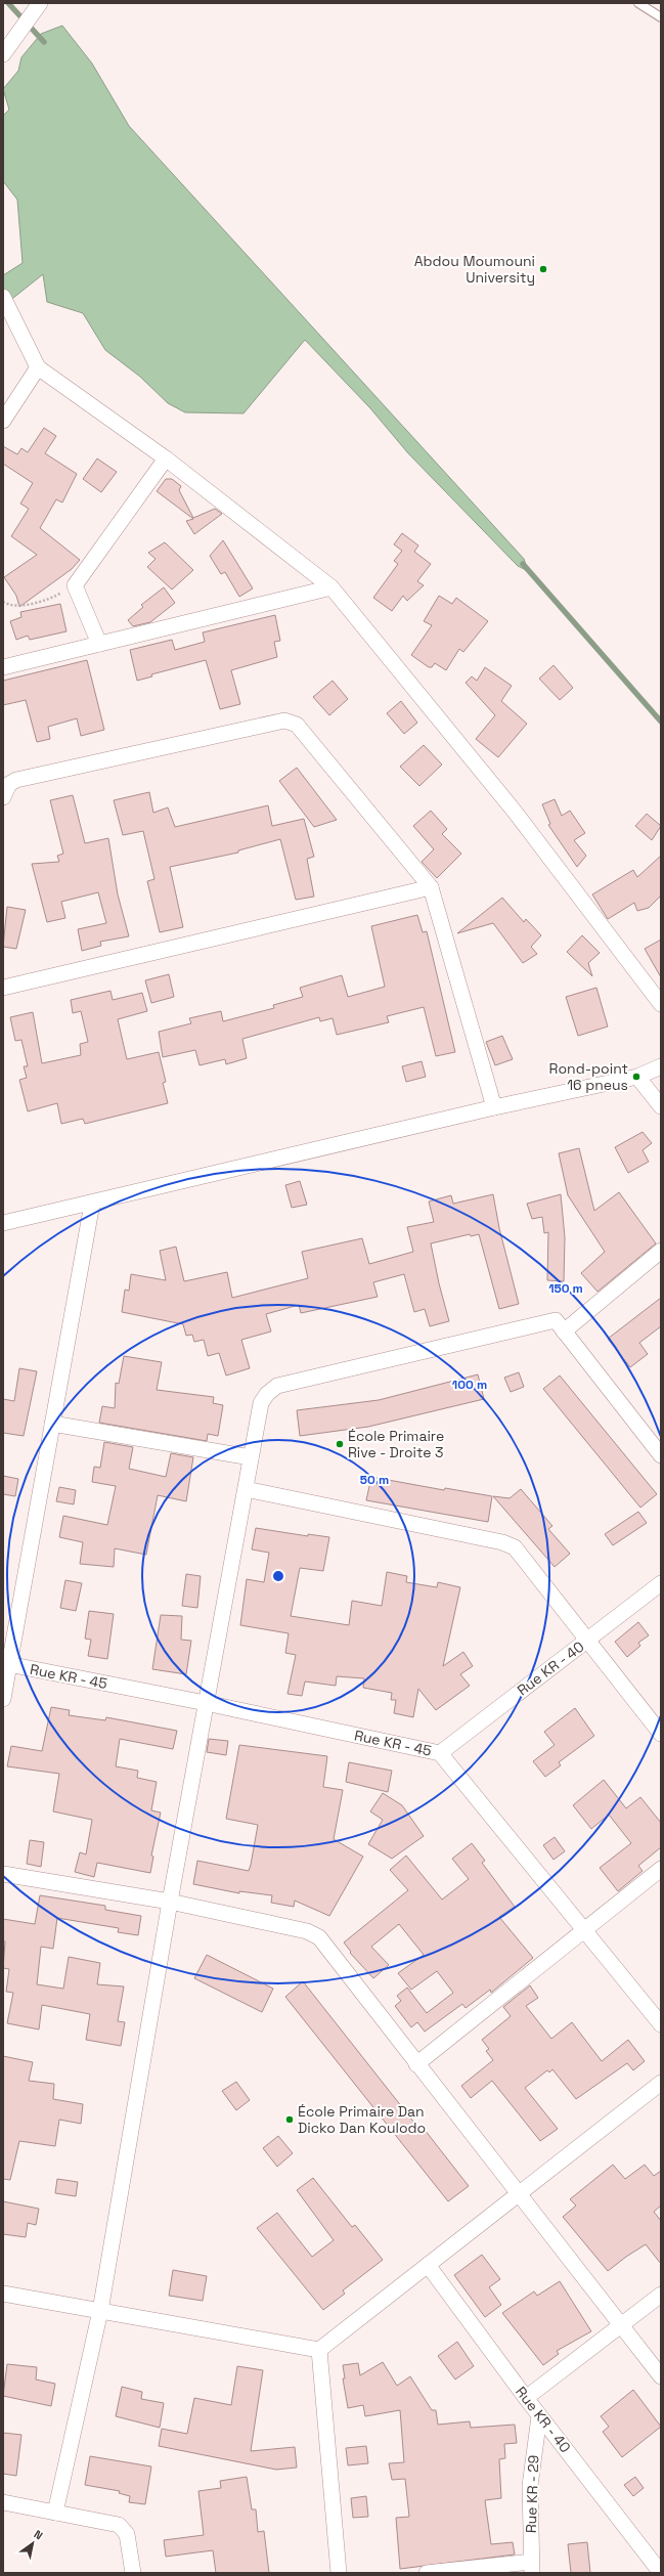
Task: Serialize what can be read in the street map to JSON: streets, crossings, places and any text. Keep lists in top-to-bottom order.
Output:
{
  "streets": {
    "street": ["Rue KR - 40", "Rue KR - 45", "Rue KR - 29"]
  },
  "crossings": [
    ["Rue KR - 40", "Rue KR - 45"],
    ["Rue KR - 40", "Rue KR - 29"]
  ],
  "places": [
    "Abdou Moumouni University",
    "Rond-point 16 pneus",
    "École Primaire Rive - Droite 3",
    "École Primaire Dan Dicko Dan Koulodo"
  ],
  "north": "top right",
  "rings": ["150 m", "100 m", "50 m"]
}
